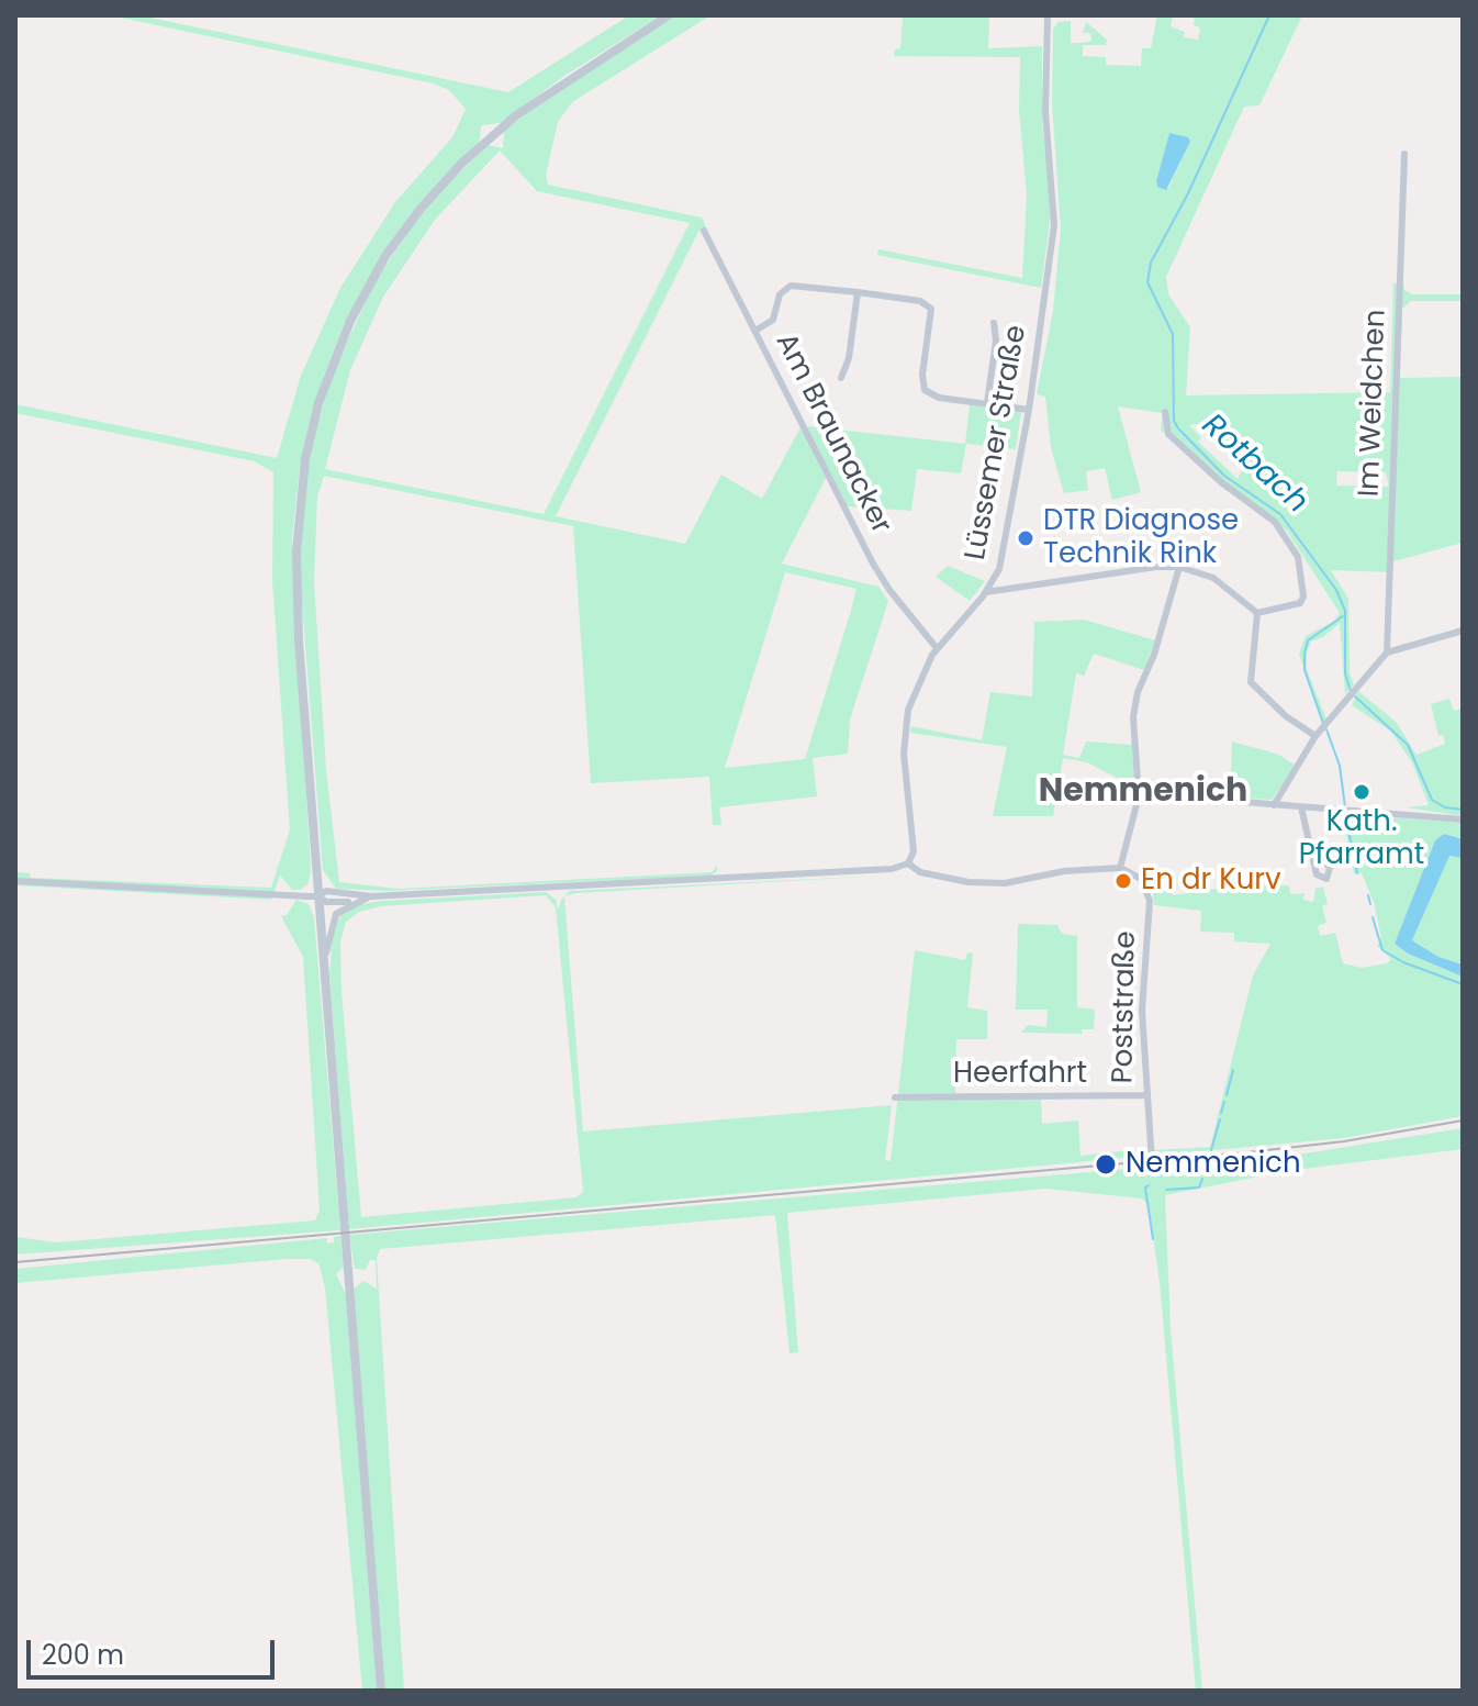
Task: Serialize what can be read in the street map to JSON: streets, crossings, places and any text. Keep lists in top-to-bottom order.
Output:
{
  "streets": {
    "street": [
      "Im Weidchen",
      "Am Braunacker",
      "Lüssemer Straße",
      "Poststraße",
      "Heerfahrt"
    ]
  },
  "crossings": [
    ["Am Braunacker", "Lüssemer Straße"],
    ["Poststraße", "Heerfahrt"]
  ],
  "districts": ["Nemmenich"],
  "water": ["Rotbach"],
  "places": [
    "DTR Diagnose Technik Rink",
    "Kath. Pfarramt",
    "En dr Kurv",
    "Nemmenich"
  ],
  "scale_bar": "200 m"
}
